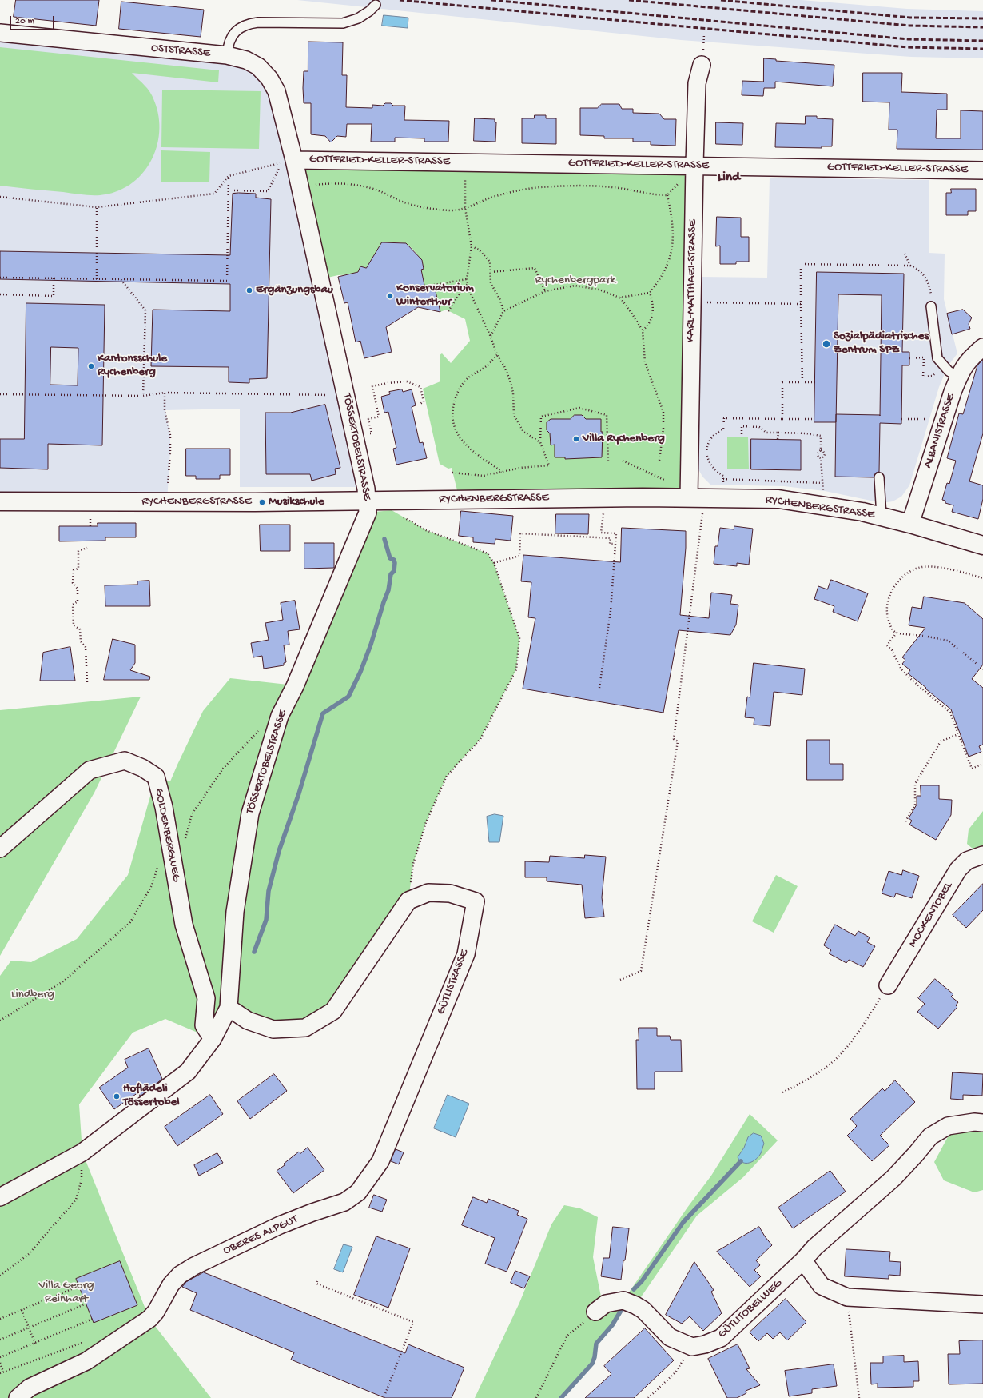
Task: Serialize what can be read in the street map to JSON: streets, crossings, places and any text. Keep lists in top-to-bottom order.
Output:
{
  "streets": {
    "street": [
      "OSTSTRASSE",
      "GOTTFRIED-KELLER-STRASSE",
      "KARL-MATTHAEI-STRASSE",
      "ALBANISTRASSE",
      "TÖSSERTOBELSTRASSE",
      "RYCHENBERGSTRASSE",
      "GOLDENBERGWEG",
      "MOCKENTOBEL",
      "GÜTLISTRASSE",
      "OBERES ALPGUT",
      "GÜTLITOBELWEG"
    ]
  },
  "crossings": [
    ["OSTSTRASSE", "GOTTFRIED-KELLER-STRASSE"],
    ["OSTSTRASSE", "TÖSSERTOBELSTRASSE"],
    ["GOTTFRIED-KELLER-STRASSE", "KARL-MATTHAEI-STRASSE"],
    ["GOTTFRIED-KELLER-STRASSE", "TÖSSERTOBELSTRASSE"],
    ["KARL-MATTHAEI-STRASSE", "RYCHENBERGSTRASSE"],
    ["ALBANISTRASSE", "RYCHENBERGSTRASSE"],
    ["TÖSSERTOBELSTRASSE", "RYCHENBERGSTRASSE"],
    ["TÖSSERTOBELSTRASSE", "GOLDENBERGWEG"],
    ["GÜTLISTRASSE", "OBERES ALPGUT"]
  ],
  "districts": ["Lind"],
  "parks": ["Rychenbergpark", "Lindberg", "Villa Georg Reinhart"],
  "places": [
    "Ergänzungsbau",
    "Konservatorium Winterthur",
    "Sozialpädiatrisches Zentrum SPZ",
    "Kantonsschule Rychenberg",
    "Villa Rychenberg",
    "Musikschule",
    "Hoflädeli Tössertobel"
  ],
  "scale_bar": "20 m"
}
